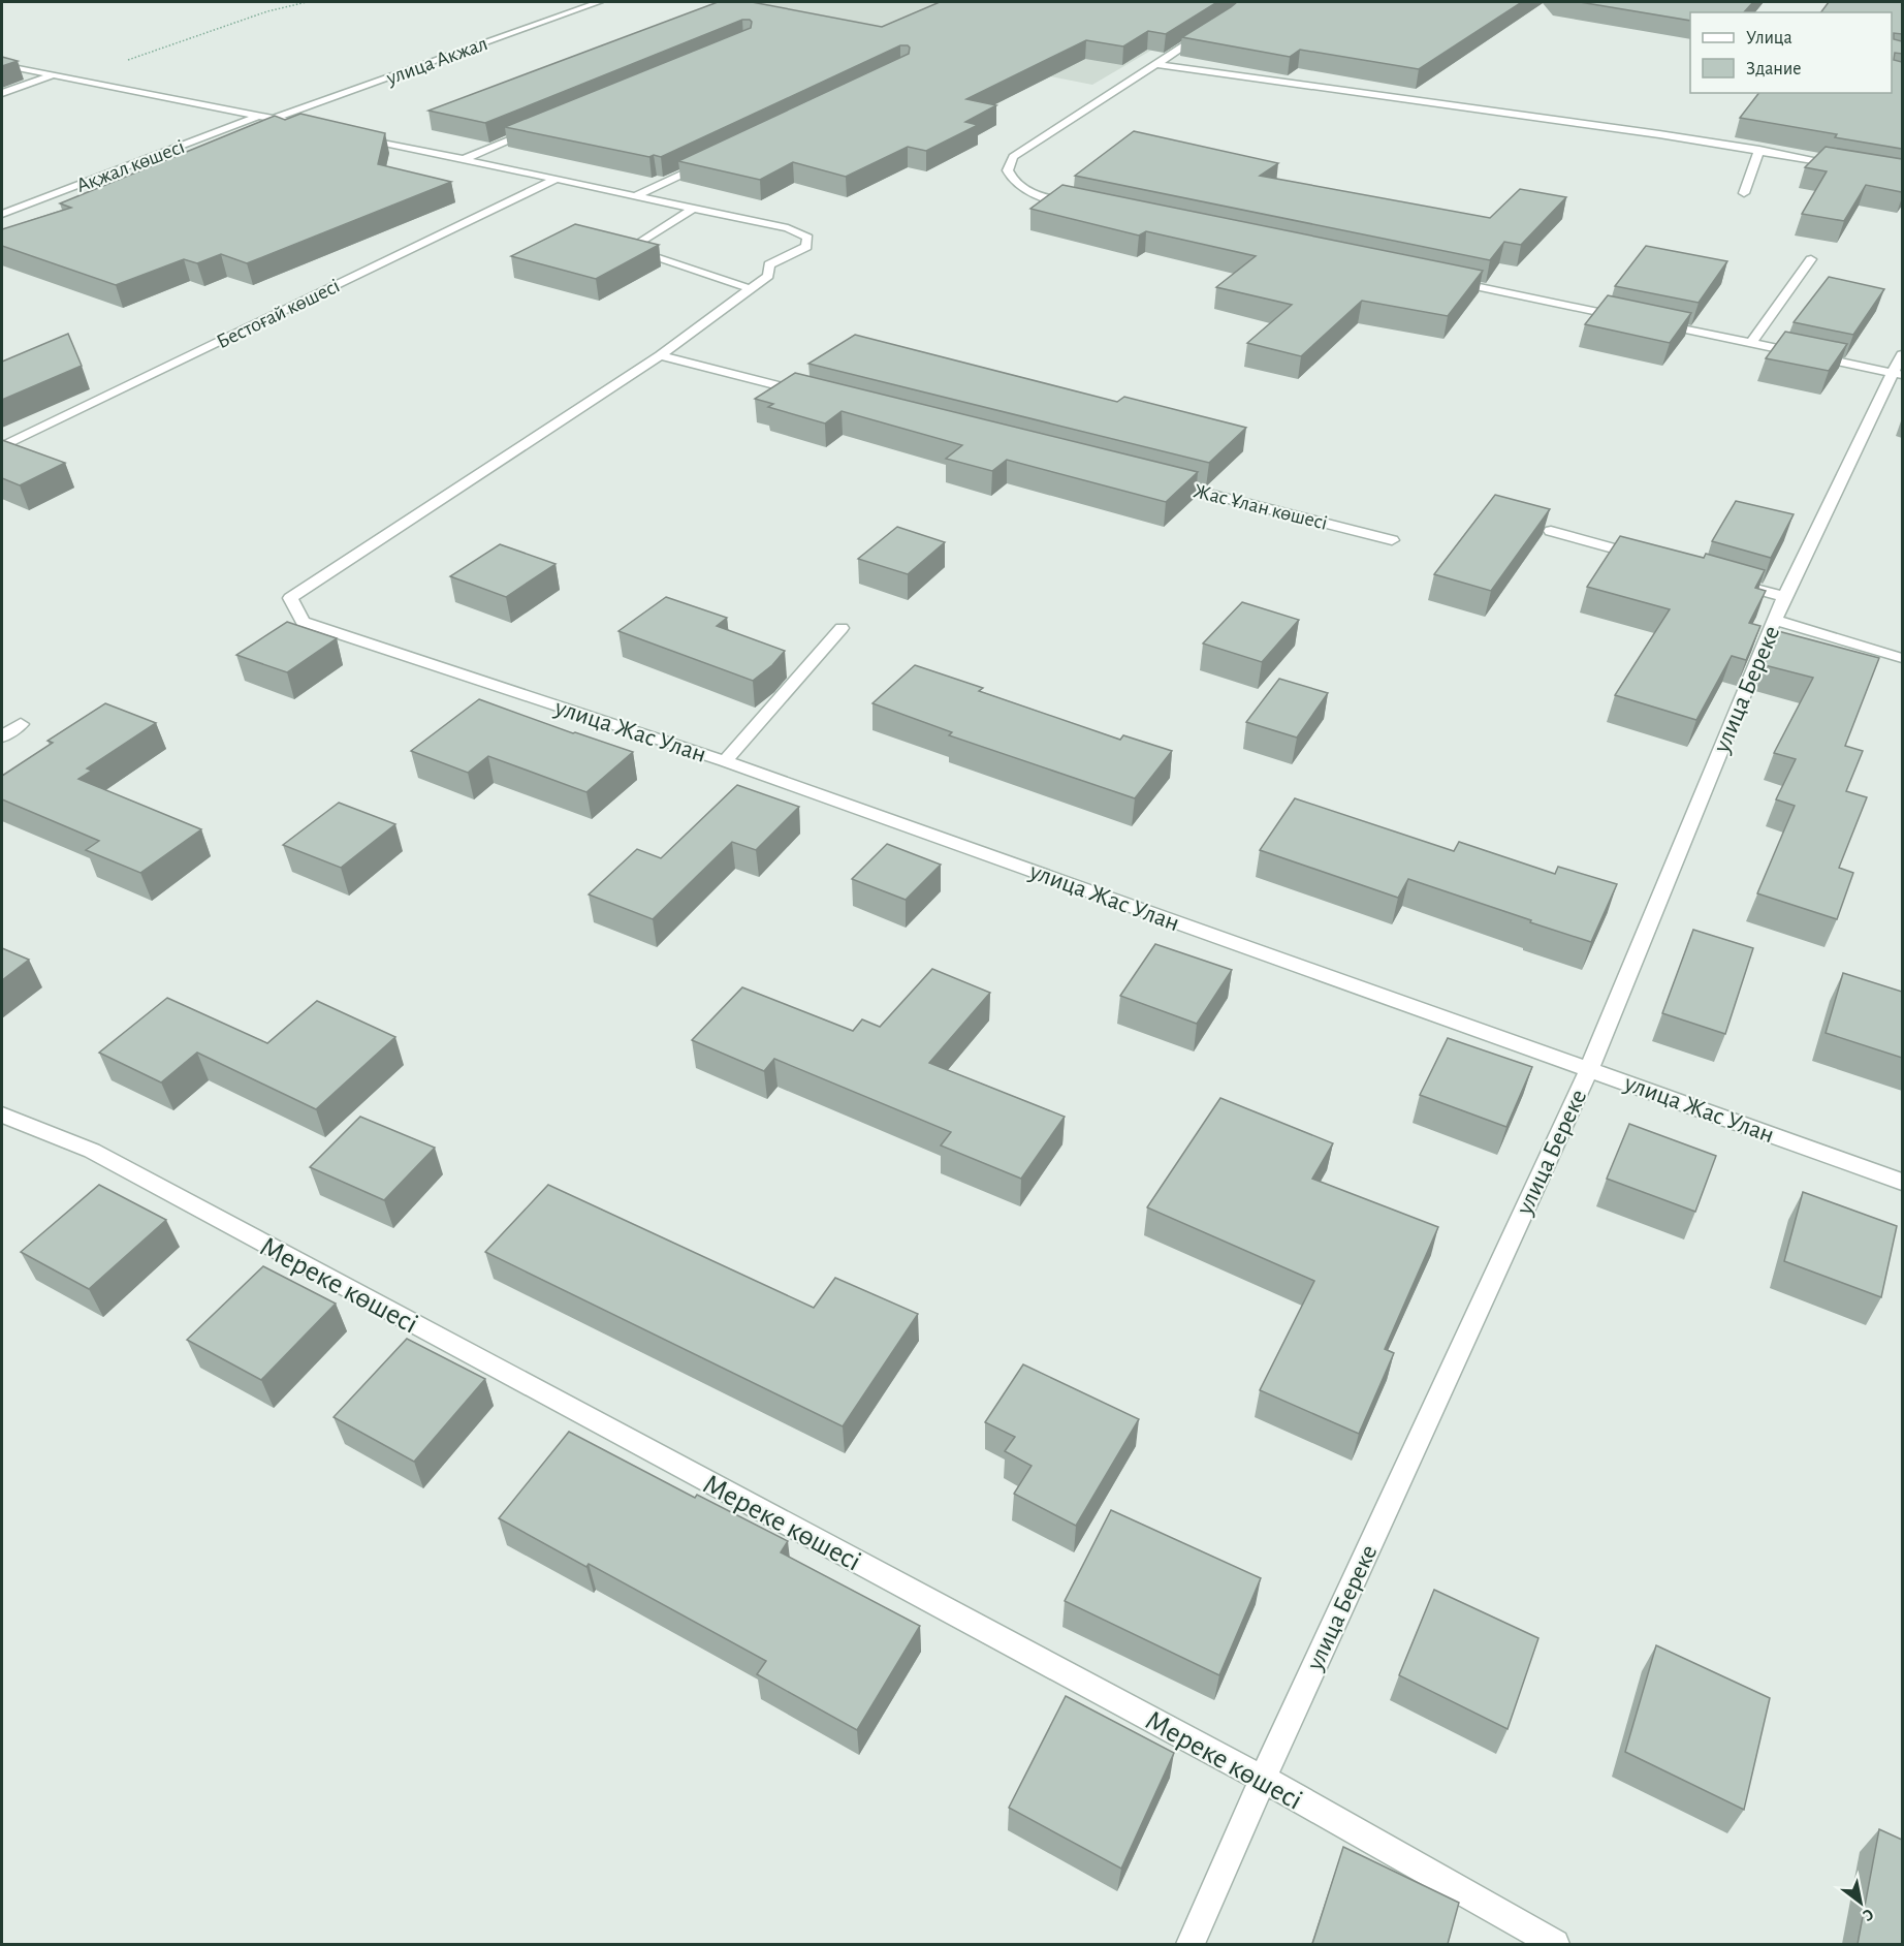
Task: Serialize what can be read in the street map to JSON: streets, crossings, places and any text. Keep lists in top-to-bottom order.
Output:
{
  "streets": {
    "street": [
      "улица Акжал",
      "Ақжал көшесі",
      "Бестоғай көшесі",
      "Жас Ұлан көшесі",
      "улица Береке",
      "улица Жас Улан",
      "Мереке көшесі"
    ]
  },
  "crossings": [
    ["улица Береке", "улица Жас Улан"],
    ["улица Береке", "Мереке көшесі"]
  ],
  "legend": ["Улица", "Здание"],
  "north": "bottom right"
}
